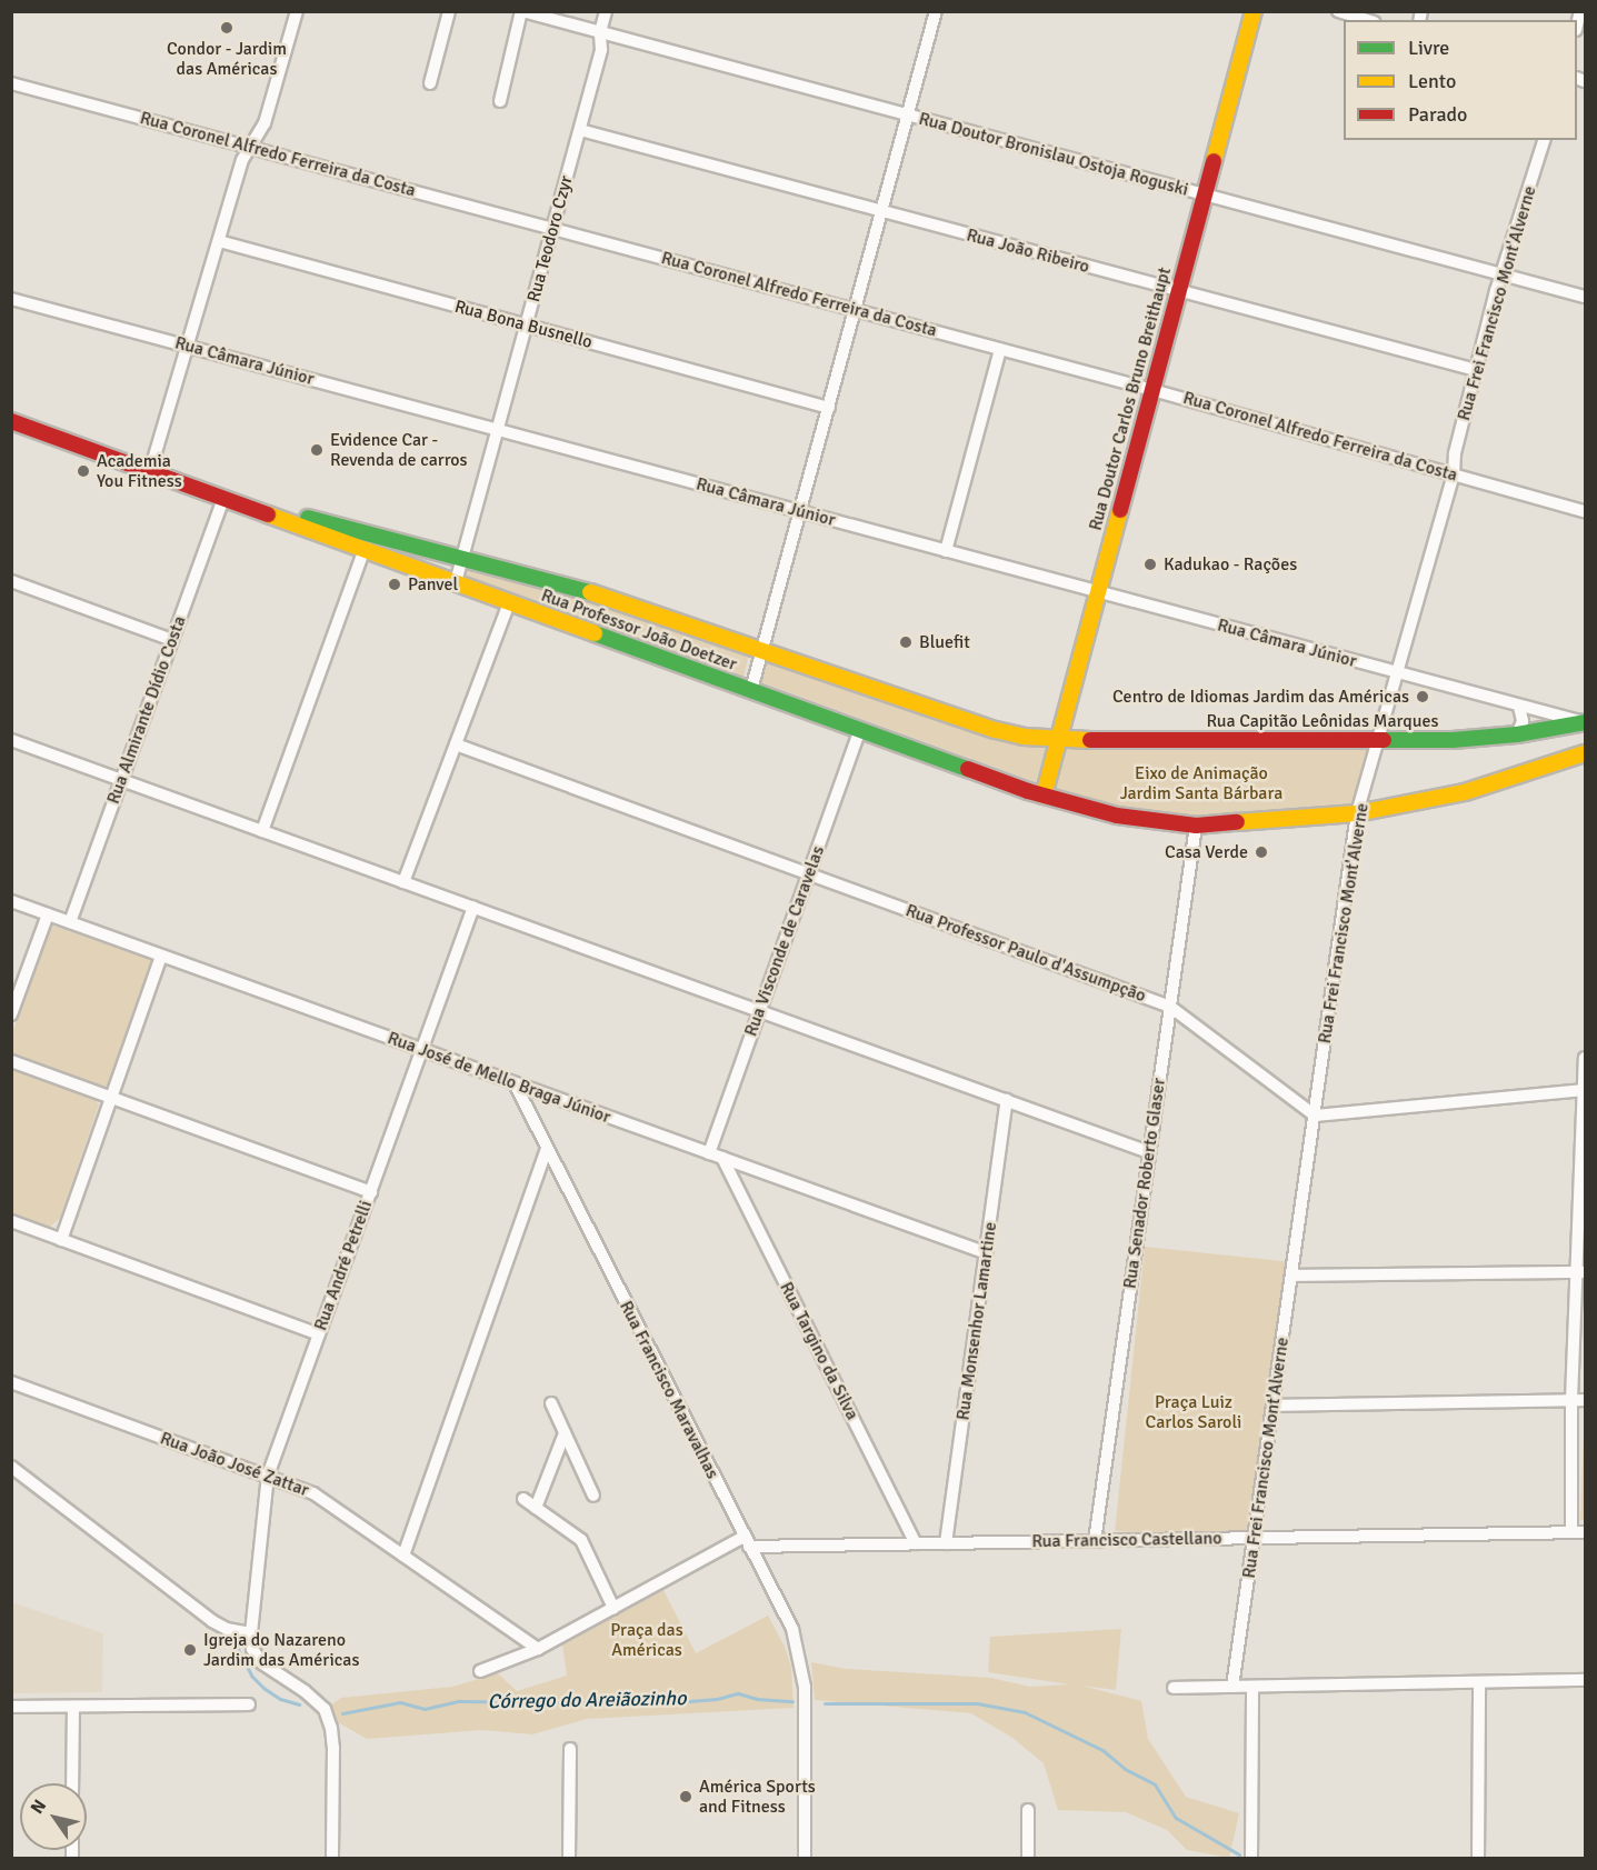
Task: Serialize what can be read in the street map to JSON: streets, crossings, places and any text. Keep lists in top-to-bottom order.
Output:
{
  "streets": {
    "main road": ["Rua Doutor Carlos Bruno Breithaupt", "Rua Professor João Doetzer", "Rua Capitão Leônidas Marques"],
    "street": [
      "Rua Coronel Alfredo Ferreira da Costa",
      "Rua Doutor Bronislau Ostoja Roguski",
      "Rua Teodoro Czyr",
      "Rua João Ribeiro",
      "Rua Frei Francisco Mont'Alverne",
      "Rua Bona Busnello",
      "Rua Câmara Júnior",
      "Rua Almirante Dídio Costa",
      "Rua Visconde de Caravelas",
      "Rua Professor Paulo d'Assumpção",
      "Rua José de Mello Braga Júnior",
      "Rua Senador Roberto Glaser",
      "Rua André Petrelli",
      "Rua Monsenhor Lamartine",
      "Rua Targino da Silva",
      "Rua Francisco Maravalhas",
      "Rua João José Zattar",
      "Rua Francisco Castellano"
    ]
  },
  "crossings": [
    ["Rua Coronel Alfredo Ferreira da Costa", "Rua Teodoro Czyr"],
    ["Rua Coronel Alfredo Ferreira da Costa", "Rua Frei Francisco Mont'Alverne"],
    ["Rua Coronel Alfredo Ferreira da Costa", "Rua Doutor Carlos Bruno Breithaupt"],
    ["Rua Doutor Bronislau Ostoja Roguski", "Rua Teodoro Czyr"],
    ["Rua Doutor Bronislau Ostoja Roguski", "Rua Frei Francisco Mont'Alverne"],
    ["Rua Doutor Bronislau Ostoja Roguski", "Rua Doutor Carlos Bruno Breithaupt"],
    ["Rua Teodoro Czyr", "Rua João Ribeiro"],
    ["Rua Teodoro Czyr", "Rua Bona Busnello"],
    ["Rua Teodoro Czyr", "Rua Câmara Júnior"],
    ["Rua Teodoro Czyr", "Rua Professor João Doetzer"],
    ["Rua João Ribeiro", "Rua Frei Francisco Mont'Alverne"],
    ["Rua João Ribeiro", "Rua Doutor Carlos Bruno Breithaupt"],
    ["Rua Frei Francisco Mont'Alverne", "Rua Câmara Júnior"],
    ["Rua Frei Francisco Mont'Alverne", "Rua Capitão Leônidas Marques"],
    ["Rua Frei Francisco Mont'Alverne", "Rua Professor Paulo d'Assumpção"],
    ["Rua Frei Francisco Mont'Alverne", "Rua Francisco Castellano"],
    ["Rua Câmara Júnior", "Rua Doutor Carlos Bruno Breithaupt"],
    ["Rua Câmara Júnior", "Rua Capitão Leônidas Marques"],
    ["Rua Doutor Carlos Bruno Breithaupt", "Rua Professor João Doetzer"],
    ["Rua Doutor Carlos Bruno Breithaupt", "Rua Capitão Leônidas Marques"],
    ["Rua Professor João Doetzer", "Rua Almirante Dídio Costa"],
    ["Rua Professor João Doetzer", "Rua Capitão Leônidas Marques"],
    ["Rua Professor João Doetzer", "Rua Visconde de Caravelas"],
    ["Rua Almirante Dídio Costa", "Rua José de Mello Braga Júnior"],
    ["Rua Visconde de Caravelas", "Rua Professor Paulo d'Assumpção"],
    ["Rua Visconde de Caravelas", "Rua José de Mello Braga Júnior"],
    ["Rua Professor Paulo d'Assumpção", "Rua Senador Roberto Glaser"],
    ["Rua José de Mello Braga Júnior", "Rua André Petrelli"],
    ["Rua José de Mello Braga Júnior", "Rua Monsenhor Lamartine"],
    ["Rua José de Mello Braga Júnior", "Rua Targino da Silva"],
    ["Rua José de Mello Braga Júnior", "Rua Francisco Maravalhas"],
    ["Rua Senador Roberto Glaser", "Rua Francisco Castellano"],
    ["Rua André Petrelli", "Rua João José Zattar"],
    ["Rua Monsenhor Lamartine", "Rua Francisco Castellano"],
    ["Rua Targino da Silva", "Rua Francisco Castellano"],
    ["Rua Francisco Maravalhas", "Rua Francisco Castellano"],
    ["Rua João José Zattar", "Rua Francisco Castellano"]
  ],
  "water": ["Córrego do Areiãozinho"],
  "parks": ["Eixo de Animação Jardim Santa Bárbara", "Praça Luiz Carlos Saroli", "Praça das Américas"],
  "places": [
    "Condor - Jardim das Américas",
    "Evidence Car - Revenda de carros",
    "Academia You Fitness",
    "Kadukao - Rações",
    "Panvel",
    "Bluefit",
    "Centro de Idiomas Jardim das Américas",
    "Casa Verde",
    "Igreja do Nazareno Jardim das Américas",
    "América Sports and Fitness"
  ],
  "legend": ["Livre", "Lento", "Parado"],
  "north": "top left"
}
